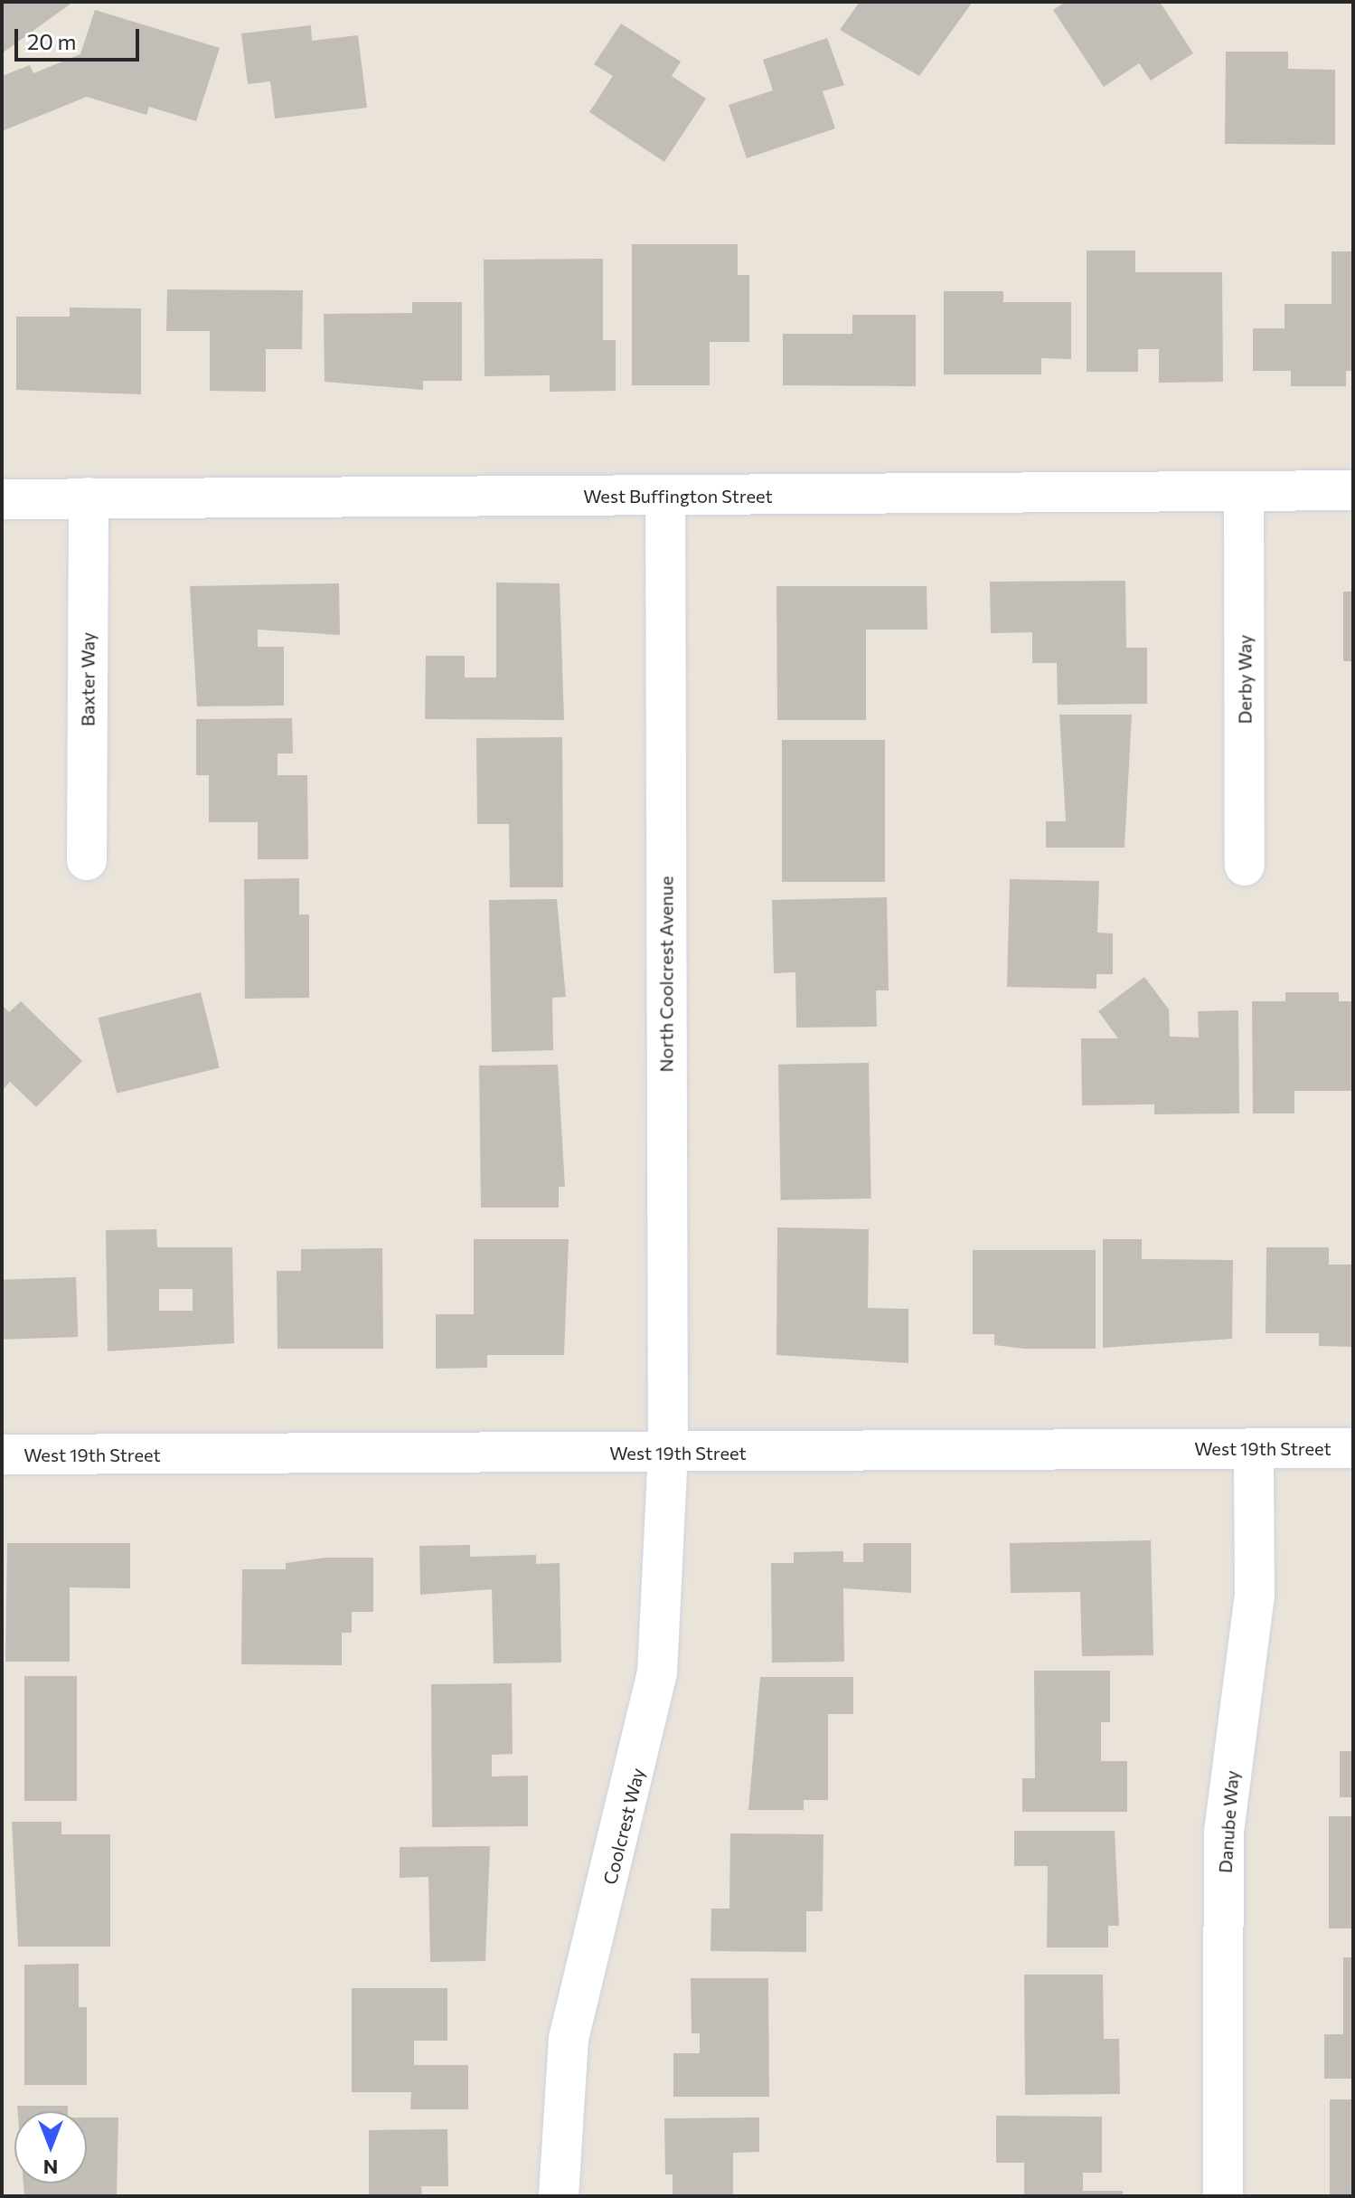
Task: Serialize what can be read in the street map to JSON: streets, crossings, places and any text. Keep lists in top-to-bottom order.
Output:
{
  "streets": {
    "street": [
      "West Buffington Street",
      "Baxter Way",
      "Derby Way",
      "North Coolcrest Avenue",
      "West 19th Street",
      "Danube Way",
      "Coolcrest Way"
    ]
  },
  "crossings": [
    ["West Buffington Street", "Baxter Way"],
    ["West Buffington Street", "Derby Way"],
    ["West Buffington Street", "North Coolcrest Avenue"],
    ["North Coolcrest Avenue", "West 19th Street"],
    ["North Coolcrest Avenue", "Coolcrest Way"],
    ["West 19th Street", "Danube Way"],
    ["West 19th Street", "Coolcrest Way"]
  ],
  "scale_bar": "20 m",
  "north": "bottom"
}
